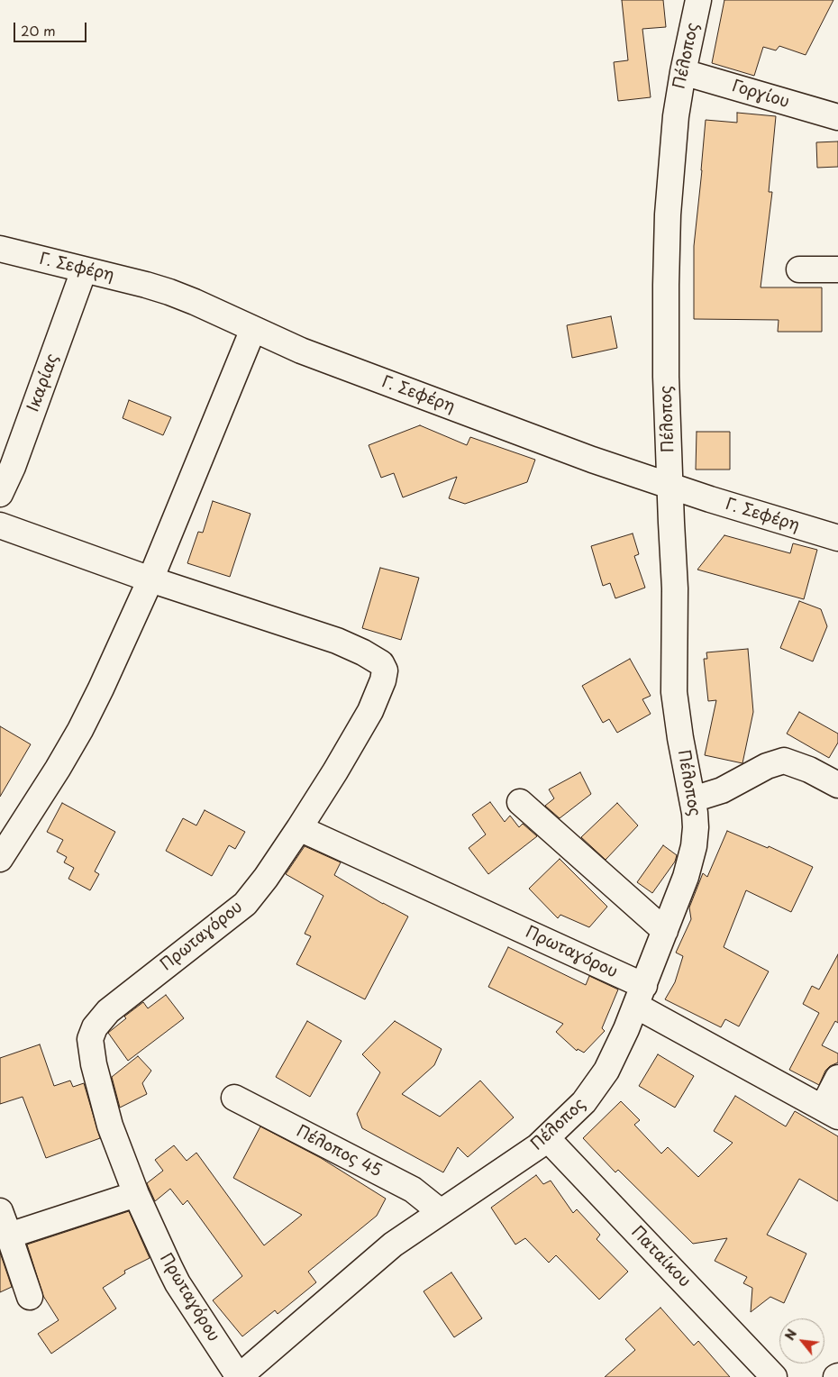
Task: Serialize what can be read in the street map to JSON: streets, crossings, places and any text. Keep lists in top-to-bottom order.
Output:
{
  "streets": {
    "street": [
      "Πέλοπος",
      "Γοργίου",
      "Γ. Σεφέρη",
      "Ικαρίας",
      "Πρωταγόρου",
      "Πέλοπος 45",
      "Παταίκου"
    ]
  },
  "crossings": [
    ["Πέλοπος", "Γοργίου"],
    ["Πέλοπος", "Γ. Σεφέρη"],
    ["Πέλοπος", "Πρωταγόρου"],
    ["Πέλοπος", "Πέλοπος 45"],
    ["Πέλοπος", "Παταίκου"],
    ["Γ. Σεφέρη", "Ικαρίας"]
  ],
  "scale_bar": "20 m",
  "north": "top left"
}
